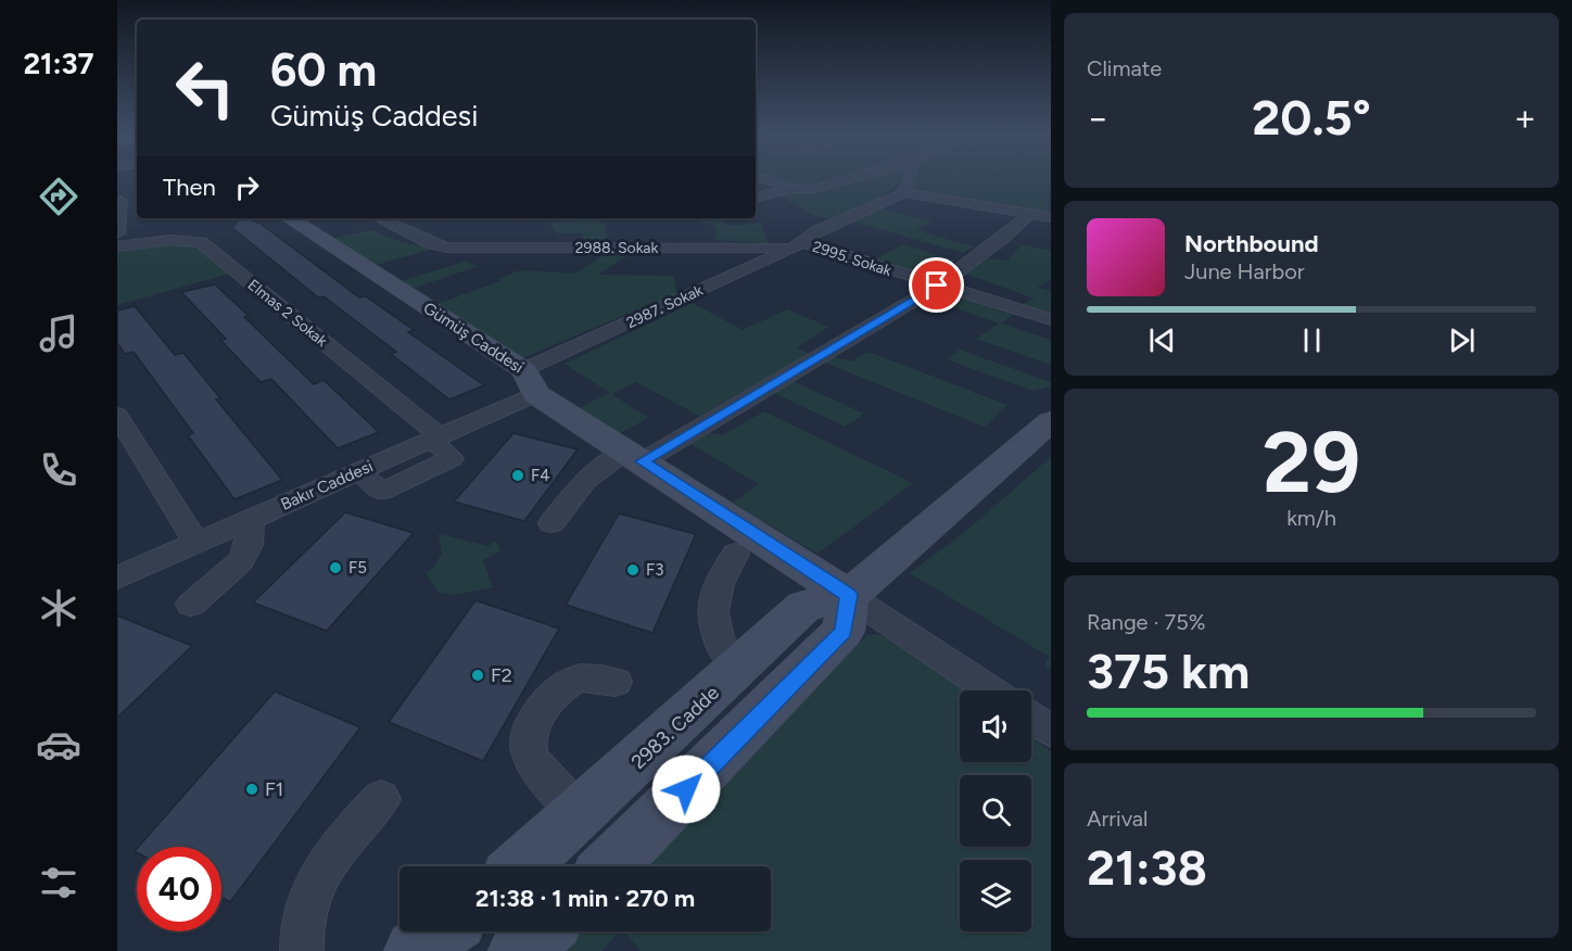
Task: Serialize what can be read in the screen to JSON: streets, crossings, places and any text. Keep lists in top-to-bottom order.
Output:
{
  "streets": {
    "street": [
      "2988. Sokak",
      "2995. Sokak",
      "2987. Sokak",
      "Elmas 2 Sokak",
      "Gümüş Caddesi",
      "Bakır Caddesi",
      "2983. Cadde"
    ]
  },
  "crossings": [
    ["2988. Sokak", "2995. Sokak"],
    ["2988. Sokak", "2987. Sokak"],
    ["2995. Sokak", "2987. Sokak"],
    ["2987. Sokak", "Gümüş Caddesi"],
    ["2987. Sokak", "Bakır Caddesi"],
    ["Elmas 2 Sokak", "Bakır Caddesi"],
    ["Gümüş Caddesi", "Bakır Caddesi"],
    ["Gümüş Caddesi", "2983. Cadde"]
  ],
  "places": [
    "F4",
    "F5",
    "F3",
    "F2",
    "F1"
  ],
  "page": {
    "tabs": "21:37",
    "tile": [
      "Climate",
      ["29", "km/h"],
      ["Range · 75%", "375 km"],
      ["Arrival", "21:38"]
    ],
    "turn": ["60 m", "Gümüş Caddesi"],
    "heat": ["−", "20.5°", "+"],
    "then": "Then",
    "song": ["Northbound", "June Harbor"],
    "limit": "40",
    "trip": "21:38 · 1 min · 270 m"
  }
}
